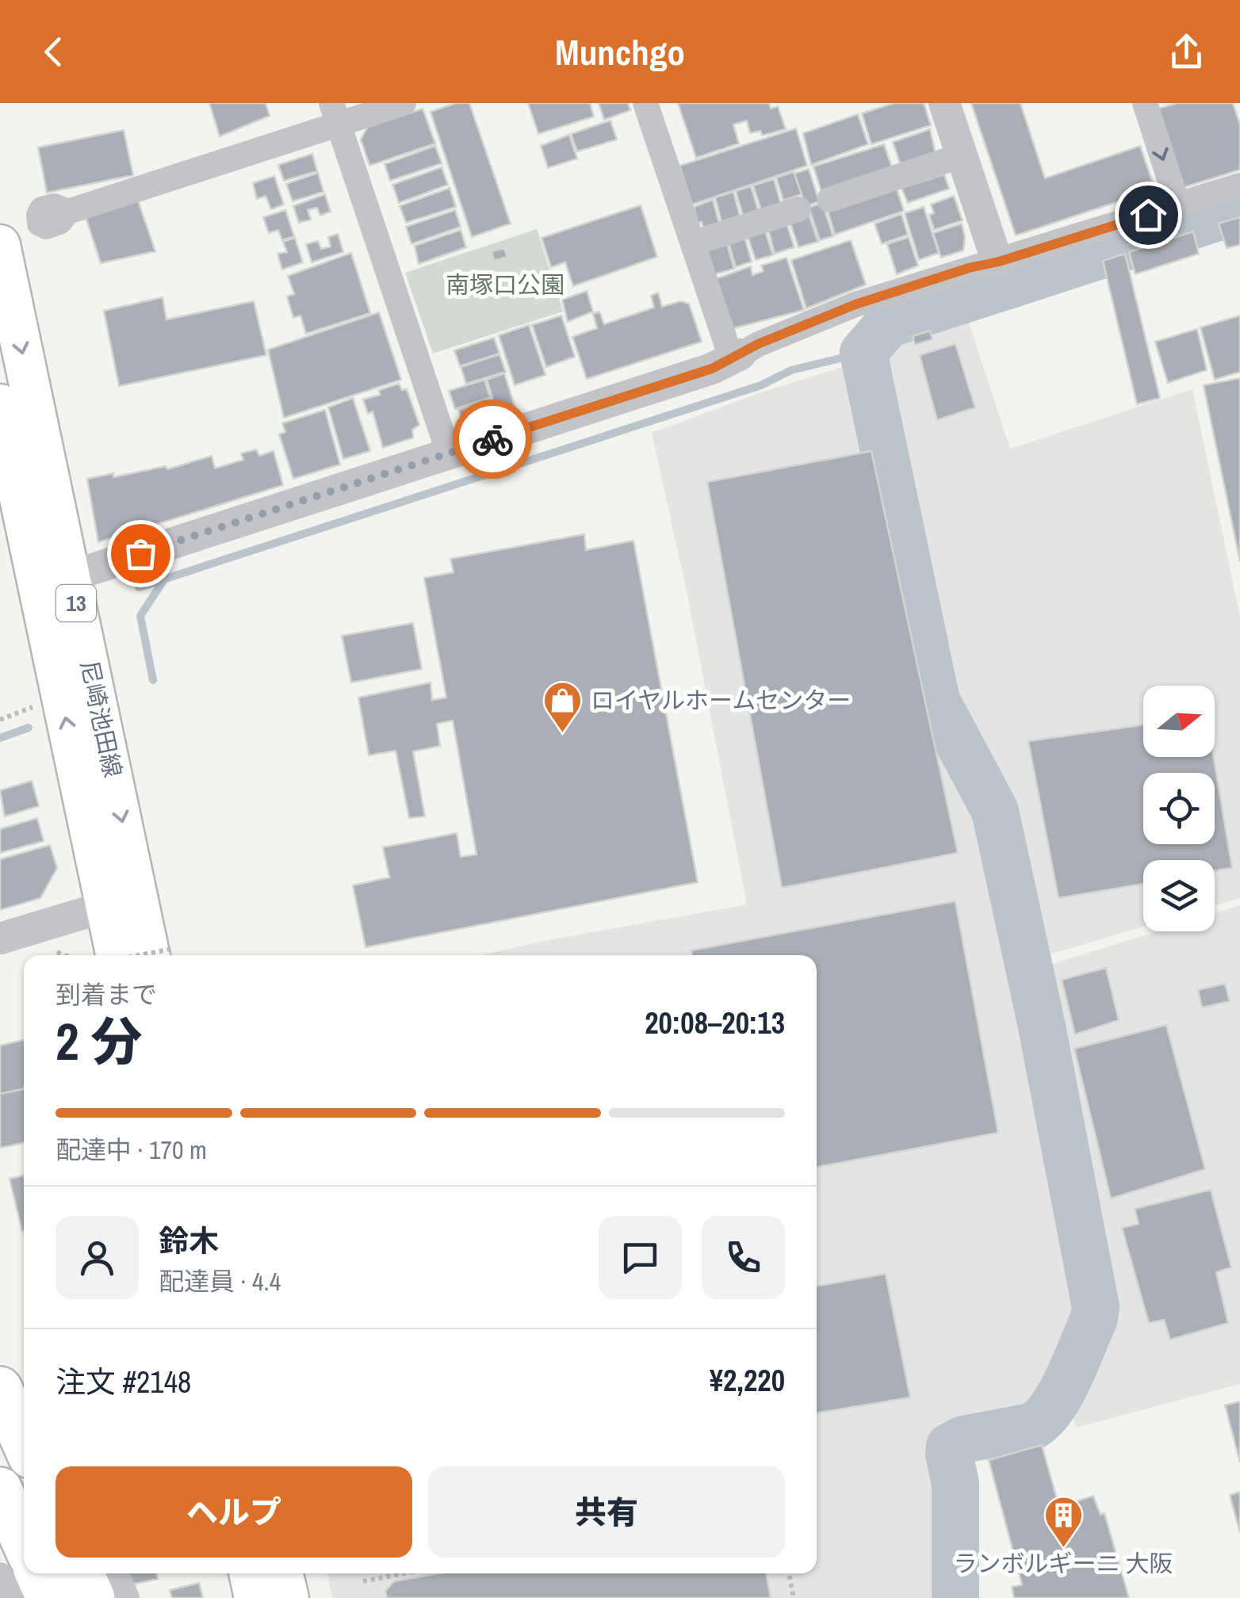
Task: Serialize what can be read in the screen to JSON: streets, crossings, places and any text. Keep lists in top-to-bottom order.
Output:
{
  "streets": {
    "main road": ["13", "尼崎池田線"]
  },
  "parks": ["南塚口公園"],
  "places": {
    "shop": ["ロイヤルホームセンター"],
    "building": ["ランボルギーニ 大阪"]
  },
  "north": "right",
  "page": {
    "header": "Munchgo",
    "heading": ["2 分", "到着まで", "20:08–20:13"],
    "panel": [
      "鈴木",
      "配達員 · 4.4",
      "注文 #2148",
      "¥2,220"
    ],
    "bar": "配達中 · 170 m",
    "buttons": ["ヘルプ", "共有"]
  }
}
